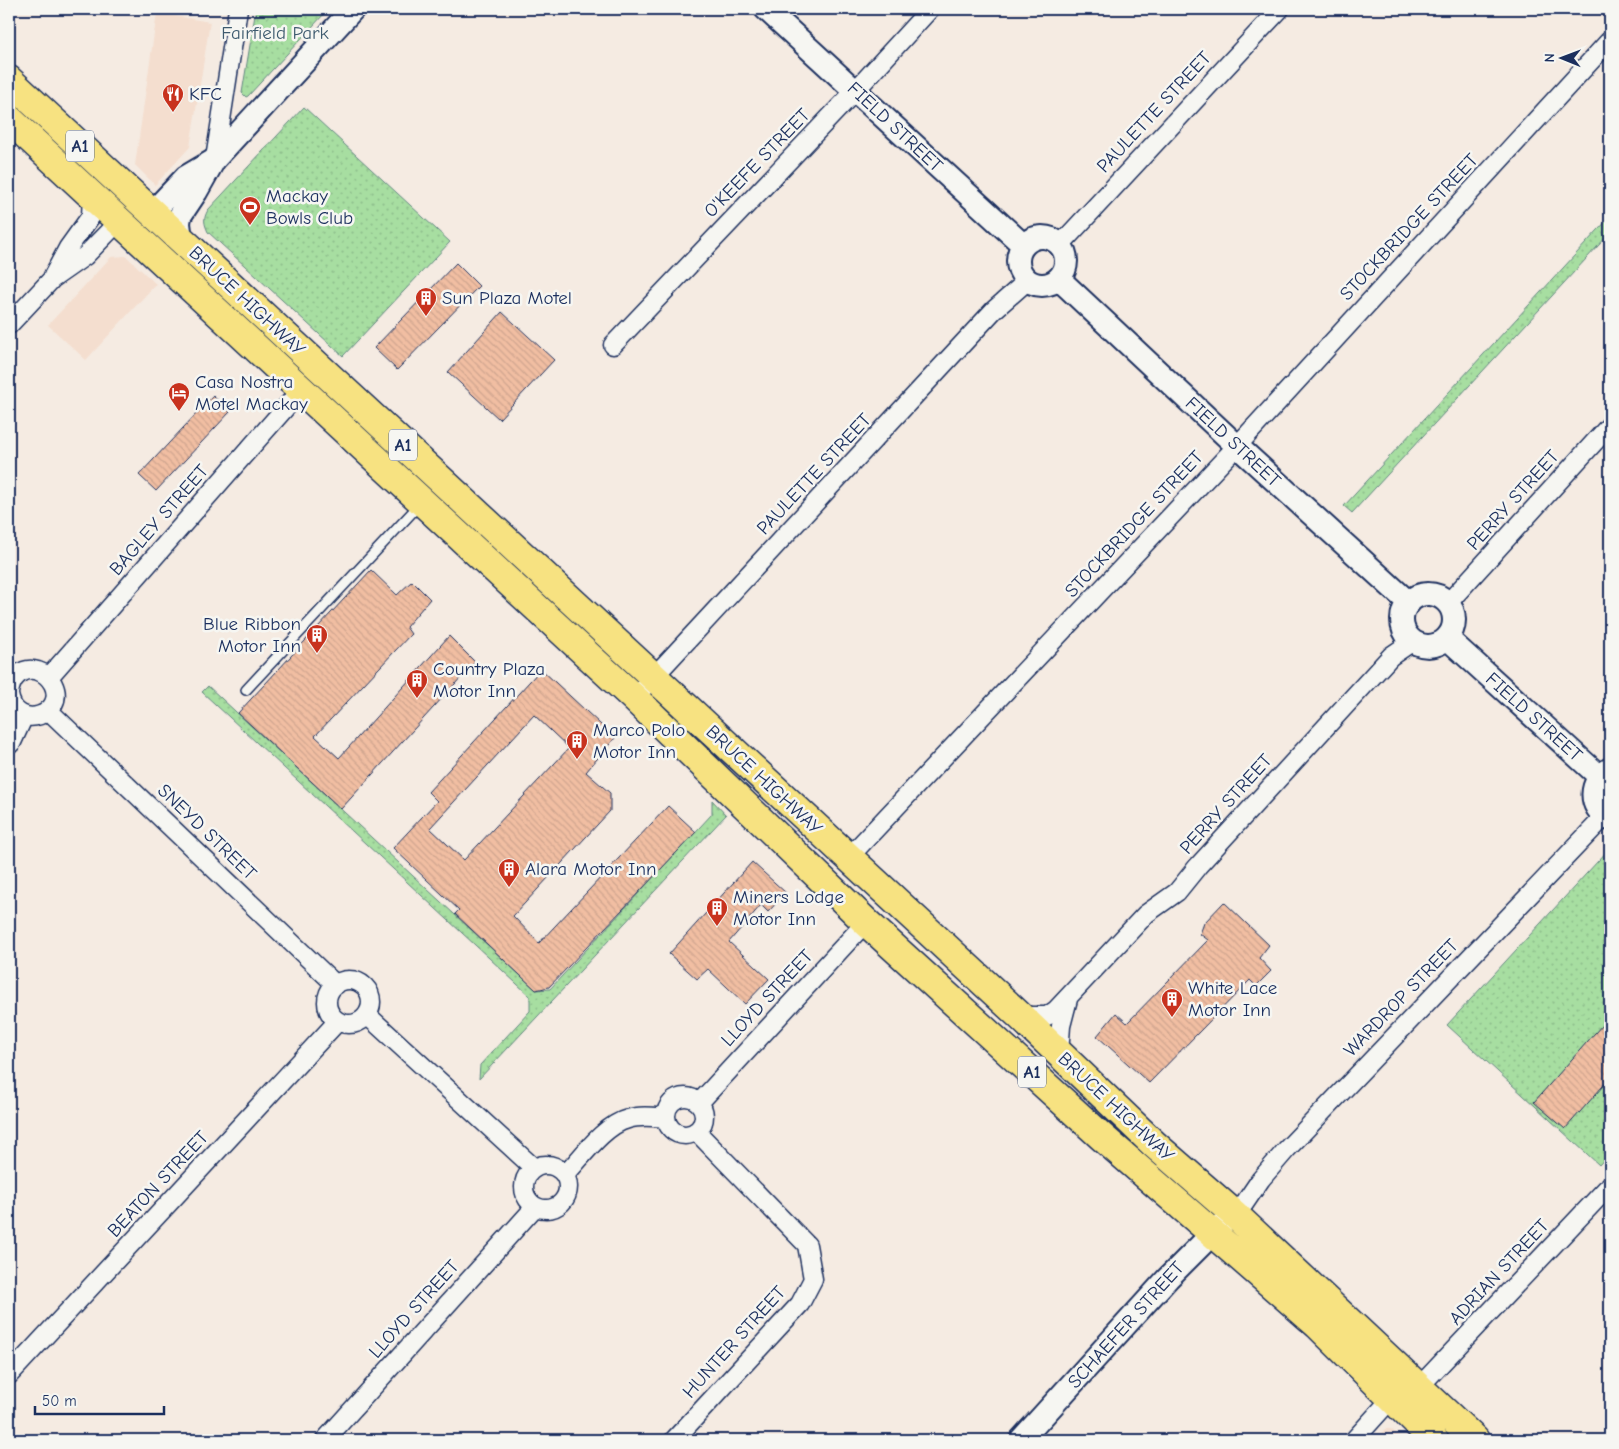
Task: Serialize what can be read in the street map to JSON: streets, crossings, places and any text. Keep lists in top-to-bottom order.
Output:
{
  "streets": {
    "highway": ["A1", "BRUCE HIGHWAY"],
    "street": [
      "PAULETTE STREET",
      "FIELD STREET",
      "O'KEEFE STREET",
      "STOCKBRIDGE STREET",
      "PERRY STREET",
      "BAGLEY STREET",
      "SNEYD STREET",
      "LLOYD STREET",
      "WARDROP STREET",
      "BEATON STREET",
      "ADRIAN STREET",
      "SCHAEFER STREET",
      "HUNTER STREET"
    ]
  },
  "crossings": [
    ["PAULETTE STREET", "FIELD STREET"],
    ["PAULETTE STREET", "BRUCE HIGHWAY"],
    ["FIELD STREET", "O'KEEFE STREET"],
    ["FIELD STREET", "STOCKBRIDGE STREET"],
    ["FIELD STREET", "PERRY STREET"],
    ["STOCKBRIDGE STREET", "BRUCE HIGHWAY"],
    ["BRUCE HIGHWAY", "PERRY STREET"],
    ["BRUCE HIGHWAY", "BAGLEY STREET"],
    ["BRUCE HIGHWAY", "LLOYD STREET"],
    ["BRUCE HIGHWAY", "WARDROP STREET"],
    ["BRUCE HIGHWAY", "ADRIAN STREET"],
    ["BRUCE HIGHWAY", "SCHAEFER STREET"],
    ["BAGLEY STREET", "SNEYD STREET"],
    ["SNEYD STREET", "BEATON STREET"],
    ["LLOYD STREET", "HUNTER STREET"],
    ["WARDROP STREET", "SCHAEFER STREET"]
  ],
  "parks": ["Fairfield Park"],
  "places": {
    "restaurant": ["KFC"],
    "sports": ["Mackay Bowls Club"],
    "building": [
      "Sun Plaza Motel",
      "Blue Ribbon Motor Inn",
      "Country Plaza Motor Inn",
      "Marco Polo Motor Inn",
      "Alara Motor Inn",
      "Miners Lodge Motor Inn",
      "White Lace Motor Inn"
    ],
    "hotel": ["Casa Nostra Motel Mackay"]
  },
  "scale_bar": "50 m",
  "north": "left"
}
